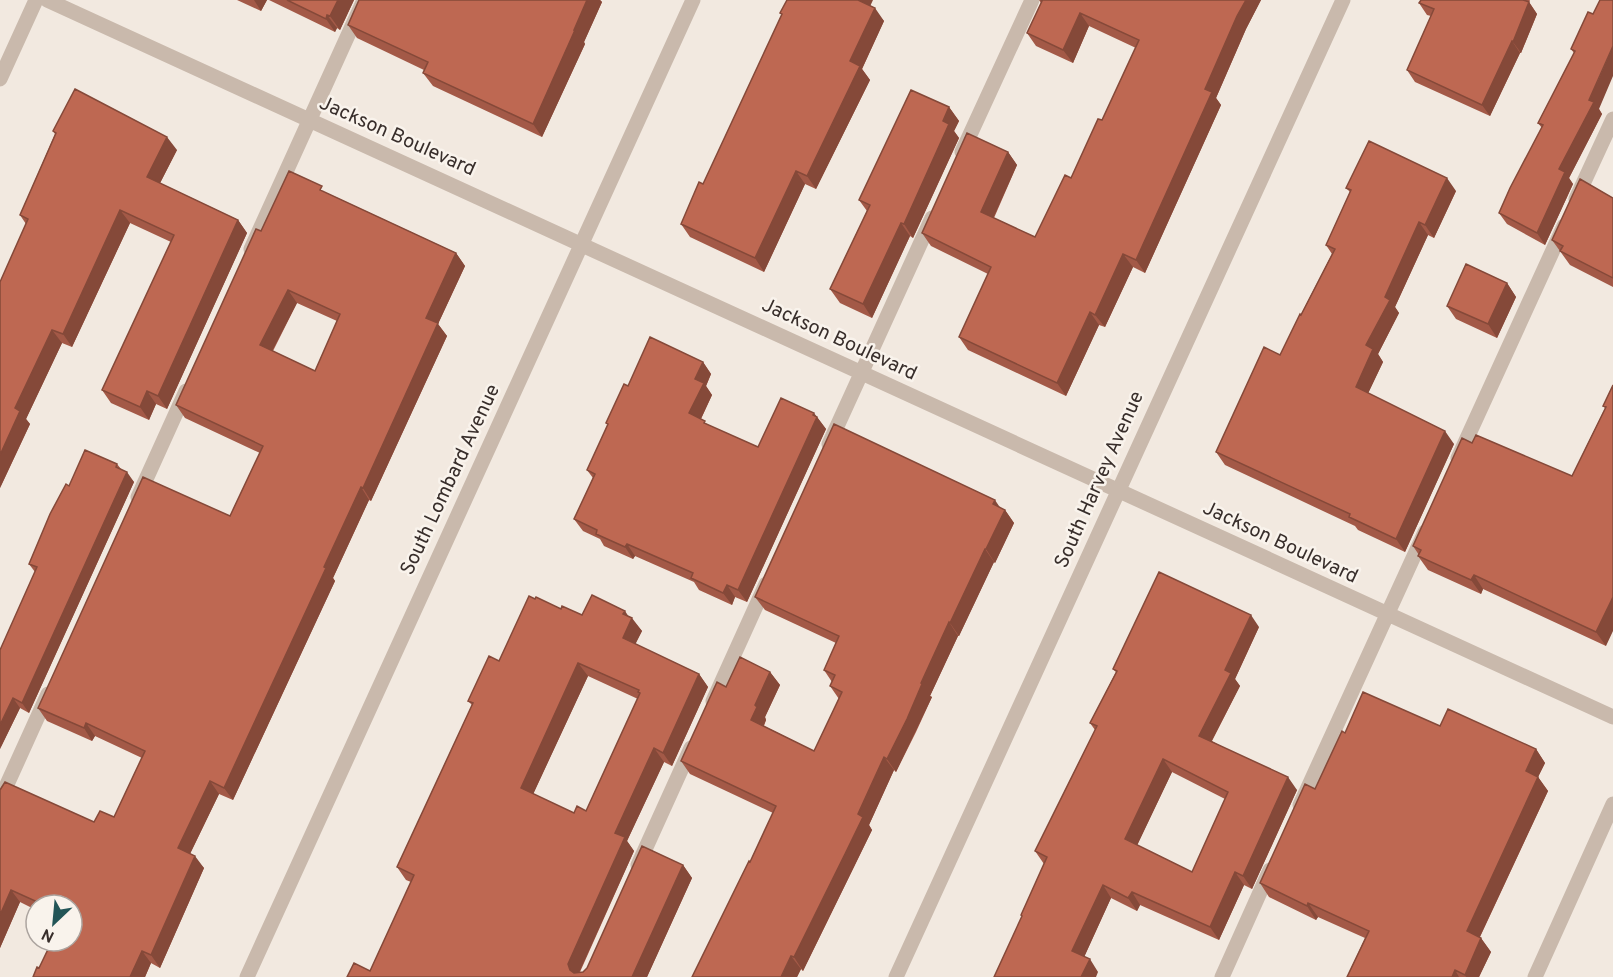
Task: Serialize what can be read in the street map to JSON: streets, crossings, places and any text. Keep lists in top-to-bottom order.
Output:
{
  "streets": {
    "street": ["Jackson Boulevard", "South Lombard Avenue", "South Harvey Avenue"]
  },
  "crossings": [
    ["Jackson Boulevard", "South Lombard Avenue"],
    ["Jackson Boulevard", "South Harvey Avenue"]
  ],
  "north": "bottom left"
}
